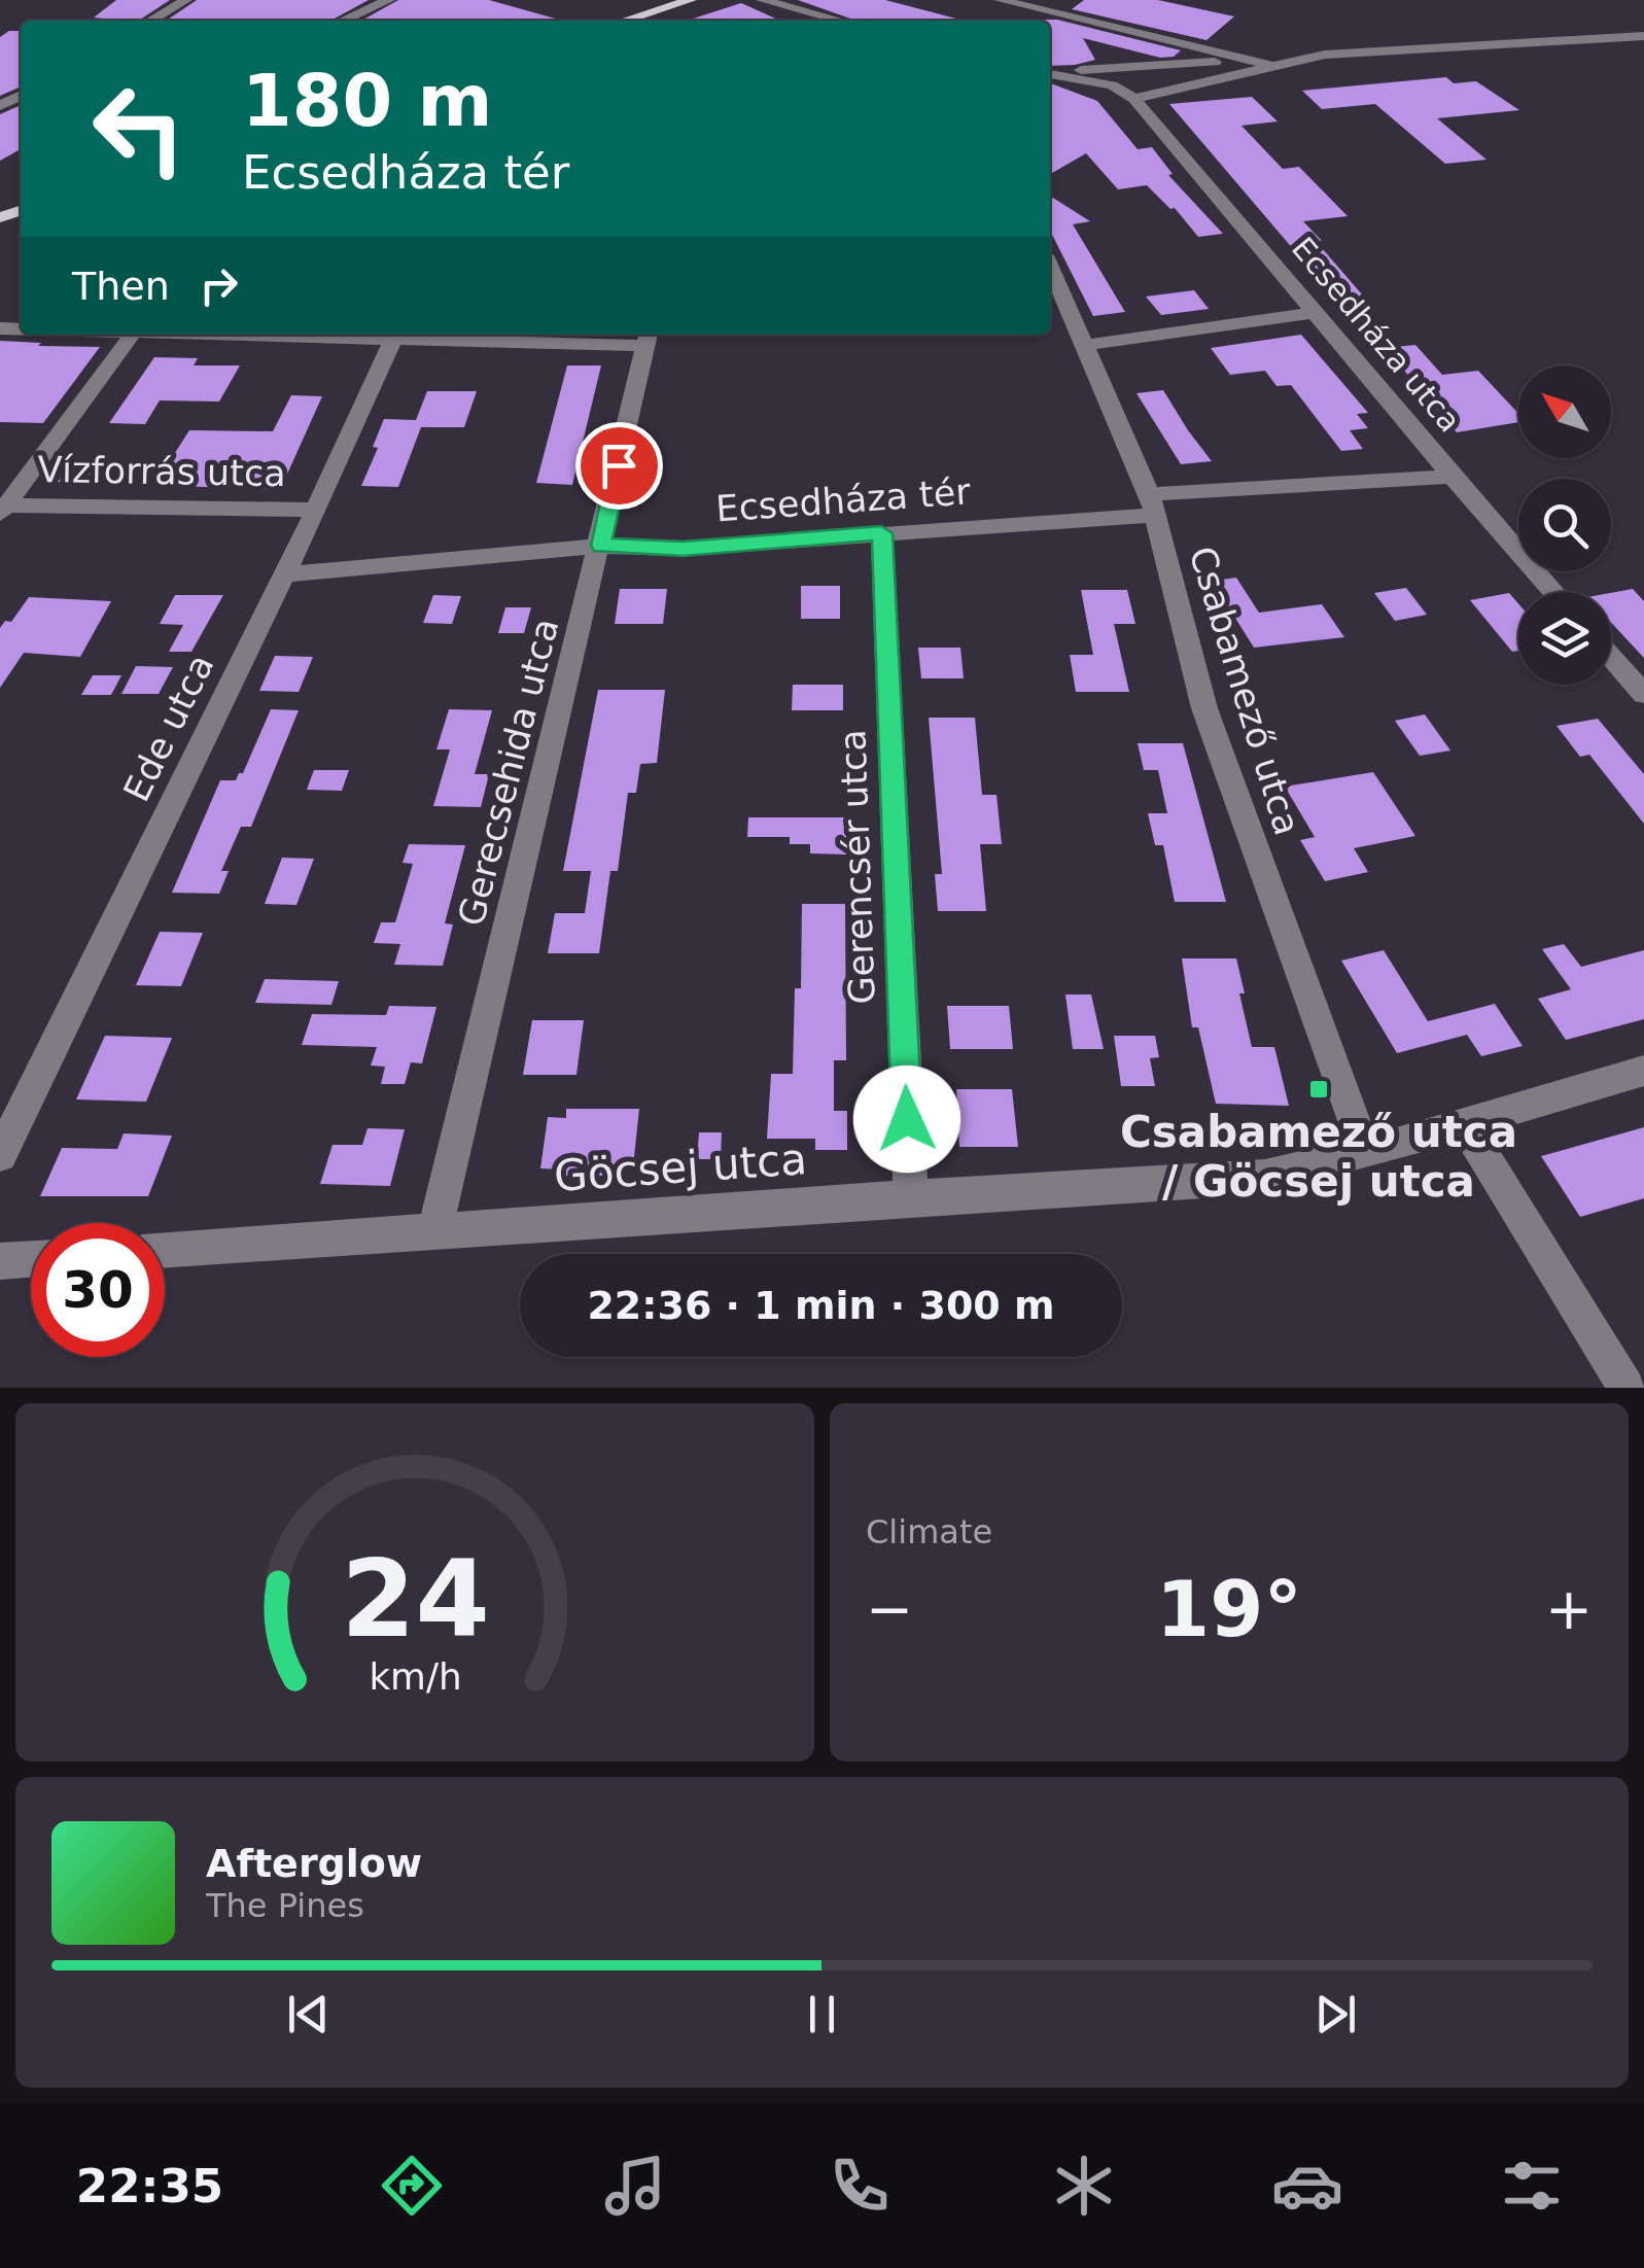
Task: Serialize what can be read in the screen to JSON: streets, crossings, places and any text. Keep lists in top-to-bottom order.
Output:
{
  "streets": {
    "street": [
      "Ecsedháza utca",
      "Vízforrás utca",
      "Ecsedháza tér",
      "Csabamező utca",
      "Ede utca",
      "Gerecsehida utca",
      "Gerencsér utca",
      "Göcsej utca"
    ]
  },
  "crossings": [
    ["Vízforrás utca", "Ede utca"],
    ["Ecsedháza tér", "Csabamező utca"],
    ["Ecsedháza tér", "Gerecsehida utca"],
    ["Ecsedháza tér", "Gerencsér utca"],
    ["Csabamező utca", "Göcsej utca"],
    ["Gerecsehida utca", "Göcsej utca"],
    ["Gerencsér utca", "Göcsej utca"]
  ],
  "places": {
    "transit": ["Csabamező utca / Göcsej utca"]
  },
  "north": "top left",
  "page": {
    "turn": ["180 m", "Ecsedháza tér"],
    "then": "Then",
    "limit": "30",
    "trip": "22:36 · 1 min · 300 m",
    "tile": "Climate",
    "heat": ["−", "19°", "+"],
    "song": ["Afterglow", "The Pines"],
    "tabs": "22:35",
    "gauge": ["24", "km/h"]
  }
}
